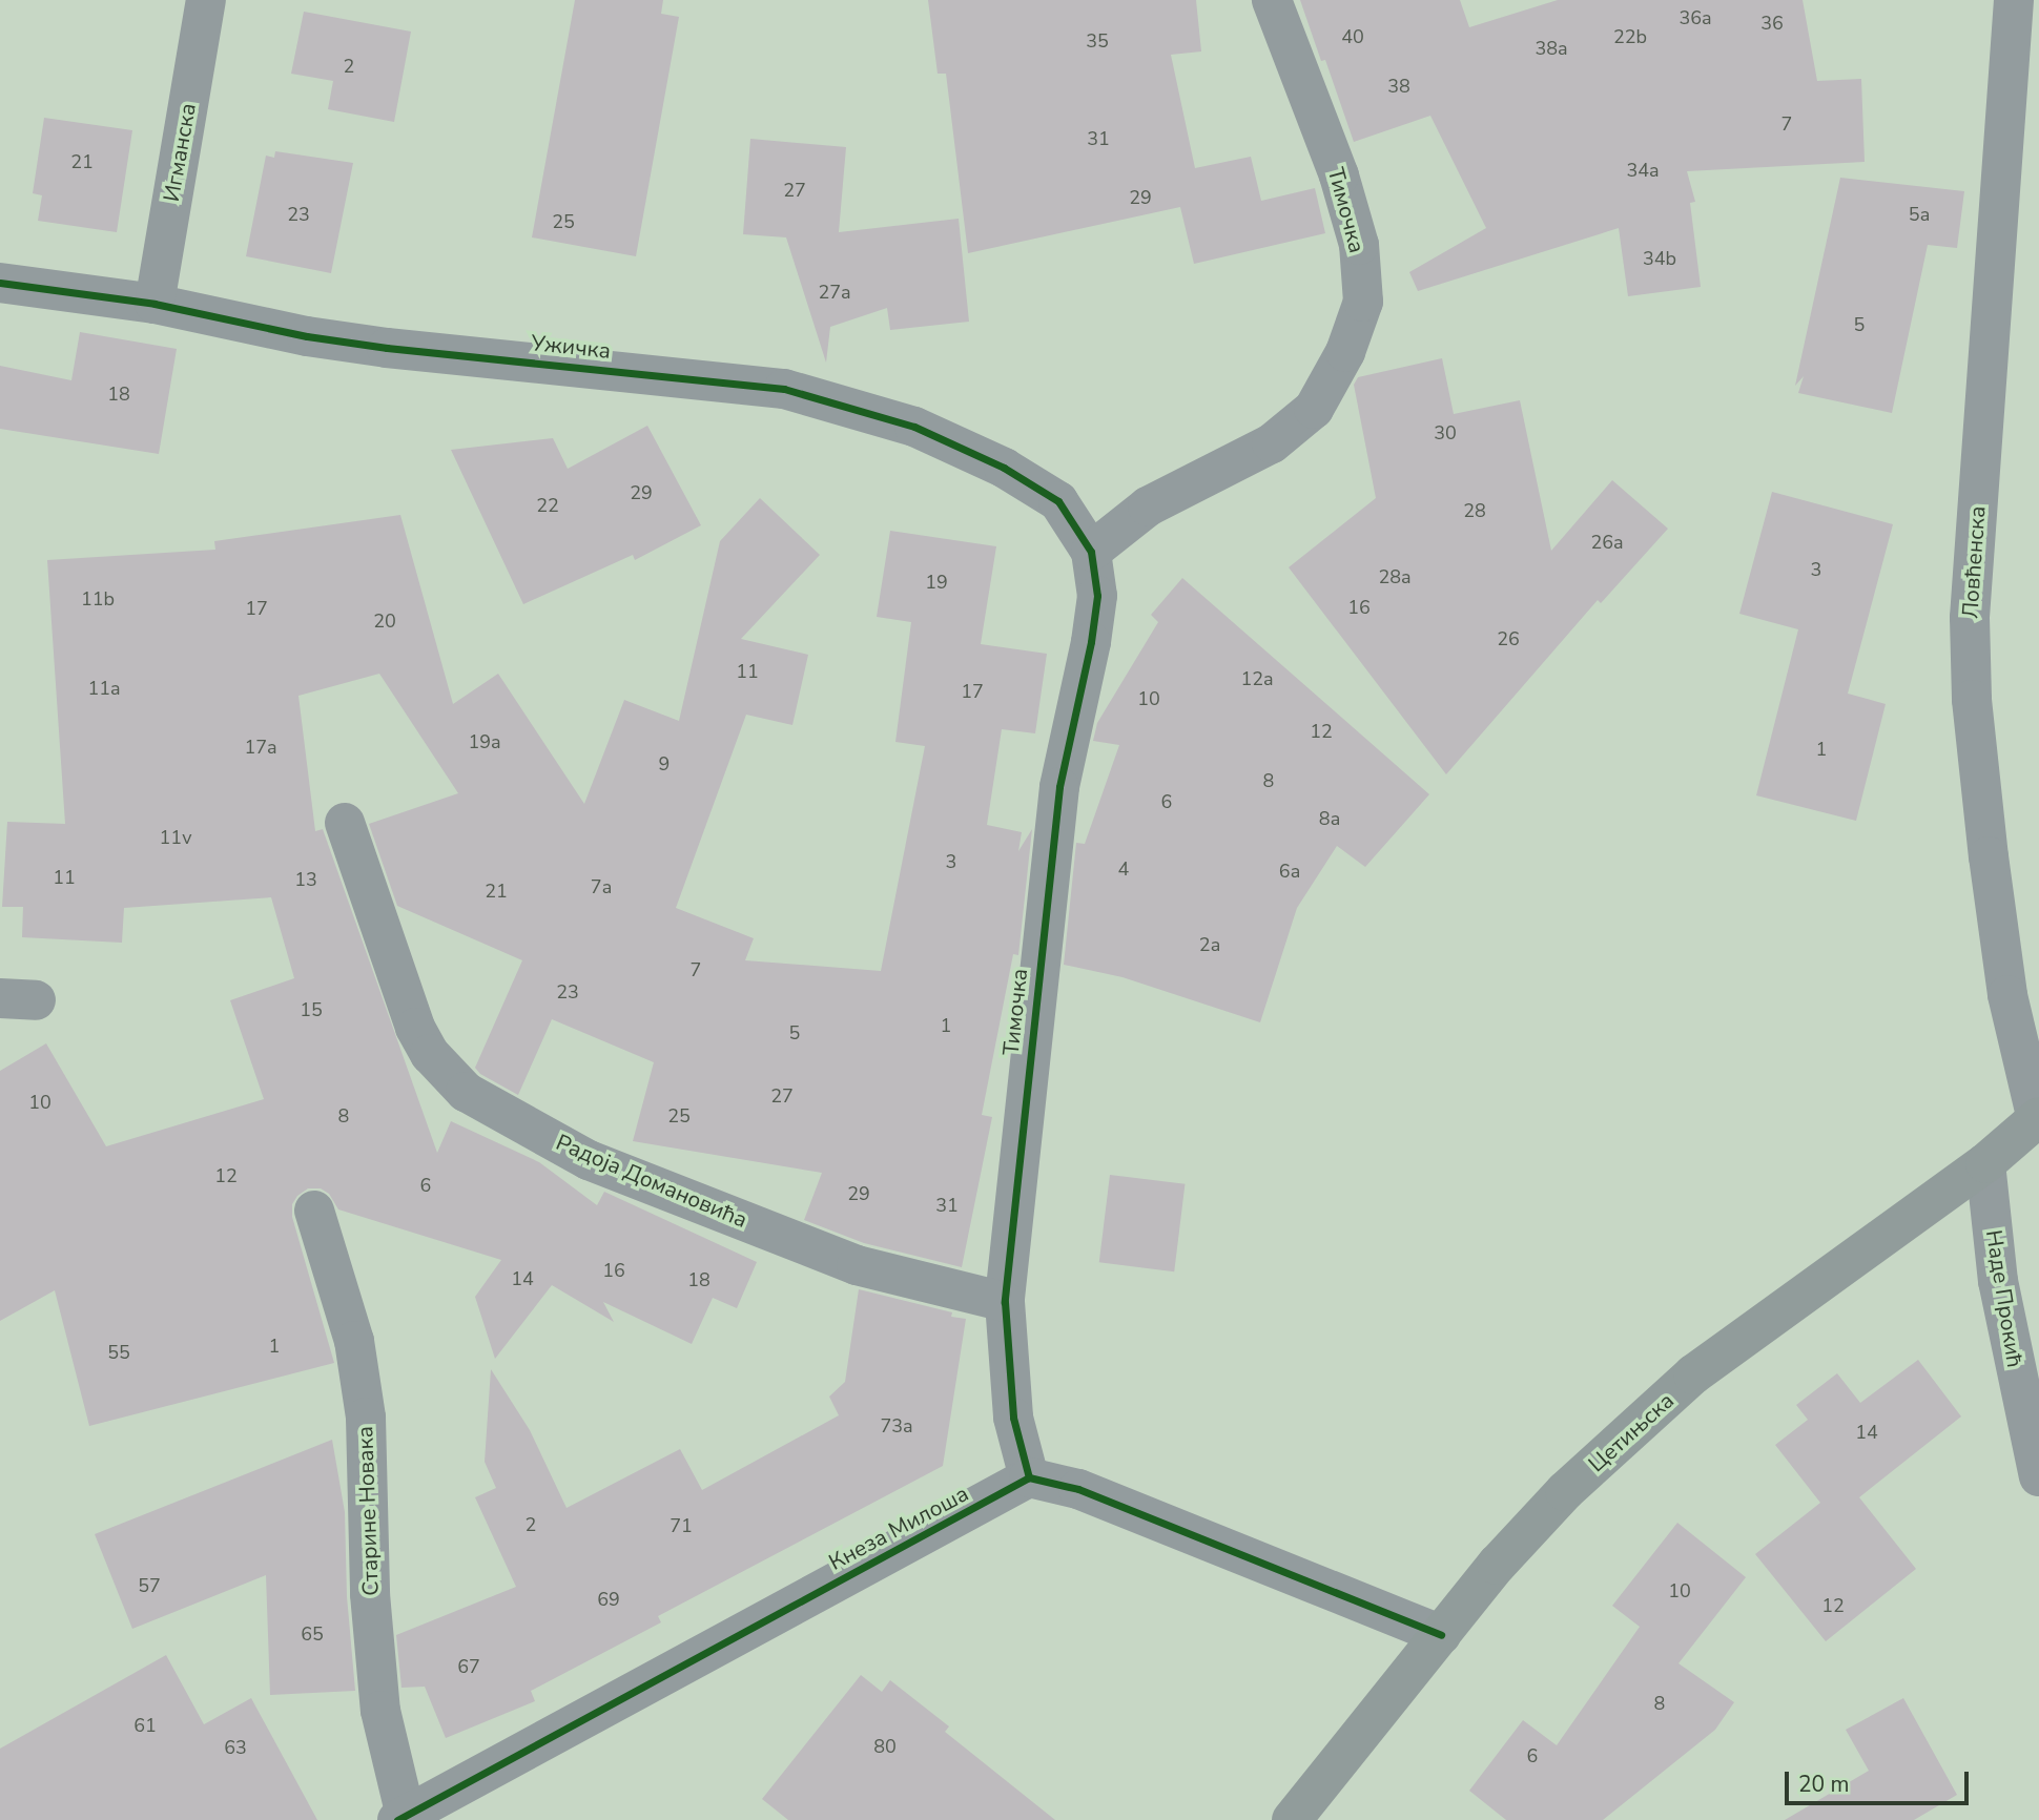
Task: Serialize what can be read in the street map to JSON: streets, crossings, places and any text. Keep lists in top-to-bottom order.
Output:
{
  "streets": {
    "street": [
      "Игманска",
      "Тимочка",
      "Ужичка",
      "Ловћенска",
      "Радоја Домановића",
      "Наде Прокић",
      "Цетињска",
      "Старине Новака",
      "Кнеза Милоша"
    ]
  },
  "crossings": [
    ["Игманска", "Ужичка"],
    ["Тимочка", "Ужичка"],
    ["Тимочка", "Радоја Домановића"],
    ["Тимочка", "Кнеза Милоша"],
    ["Ловћенска", "Цетињска"],
    ["Наде Прокић", "Цетињска"],
    ["Старине Новака", "Кнеза Милоша"]
  ],
  "house_numbers": [
    "36a",
    "36",
    "40",
    "22b",
    "35",
    "38a",
    "2",
    "38",
    "7",
    "31",
    "21",
    "34a",
    "27",
    "29",
    "23",
    "5a",
    "25",
    "34b",
    "27a",
    "5",
    "18",
    "30",
    "29",
    "22",
    "28",
    "26a",
    "3",
    "28a",
    "19",
    "11b",
    "16",
    "17",
    "20",
    "26",
    "11",
    "12a",
    "11a",
    "17",
    "10",
    "12",
    "19a",
    "17a",
    "1",
    "9",
    "8",
    "6",
    "8a",
    "11v",
    "3",
    "4",
    "6a",
    "11",
    "13",
    "7a",
    "21",
    "2a",
    "7",
    "23",
    "15",
    "1",
    "5",
    "27",
    "10",
    "8",
    "25",
    "12",
    "6",
    "29",
    "31",
    "16",
    "14",
    "18",
    "1",
    "55",
    "73a",
    "14",
    "2",
    "71",
    "57",
    "10",
    "69",
    "12",
    "65",
    "67",
    "8",
    "61",
    "80",
    "63",
    "6"
  ],
  "scale_bar": "20 m"
}
